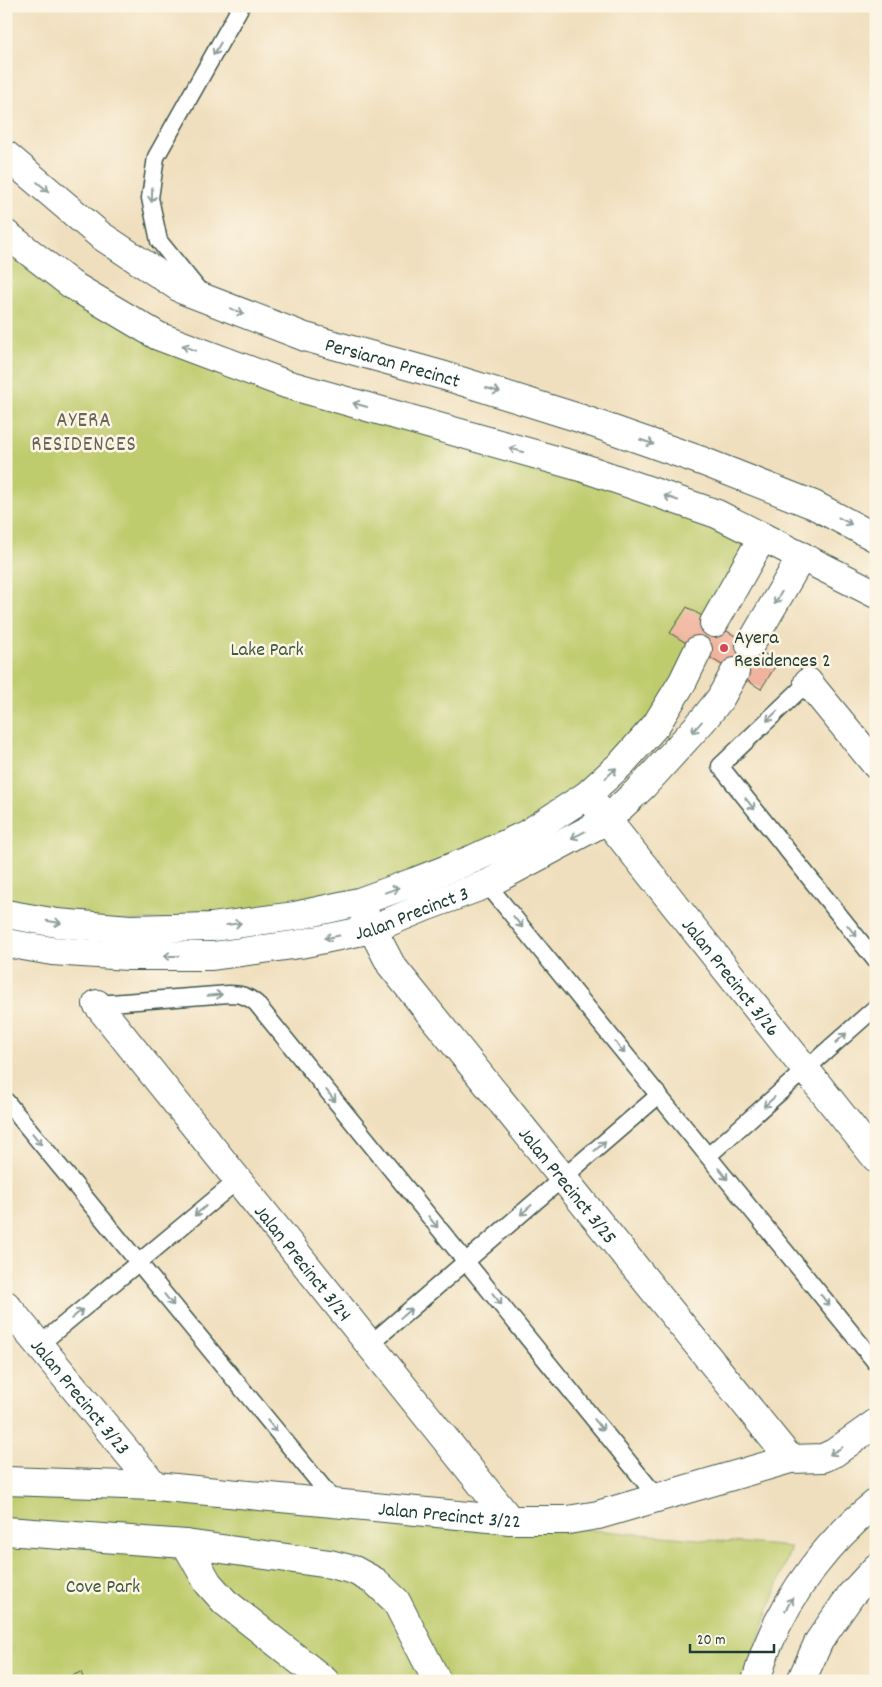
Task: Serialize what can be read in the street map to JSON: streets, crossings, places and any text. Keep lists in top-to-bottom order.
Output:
{
  "streets": {
    "street": [
      "Persiaran Precinct",
      "Jalan Precinct 3",
      "Jalan Precinct 3/26",
      "Jalan Precinct 3/25",
      "Jalan Precinct 3/24",
      "Jalan Precinct 3/23",
      "Jalan Precinct 3/22"
    ]
  },
  "crossings": [
    ["Jalan Precinct 3", "Jalan Precinct 3/26"],
    ["Jalan Precinct 3", "Jalan Precinct 3/25"],
    ["Jalan Precinct 3/25", "Jalan Precinct 3/22"],
    ["Jalan Precinct 3/24", "Jalan Precinct 3/22"],
    ["Jalan Precinct 3/23", "Jalan Precinct 3/22"]
  ],
  "districts": ["AYERA RESIDENCES"],
  "parks": ["Lake Park", "Cove Park"],
  "places": ["Ayera Residences 2"],
  "scale_bar": "20 m"
}
